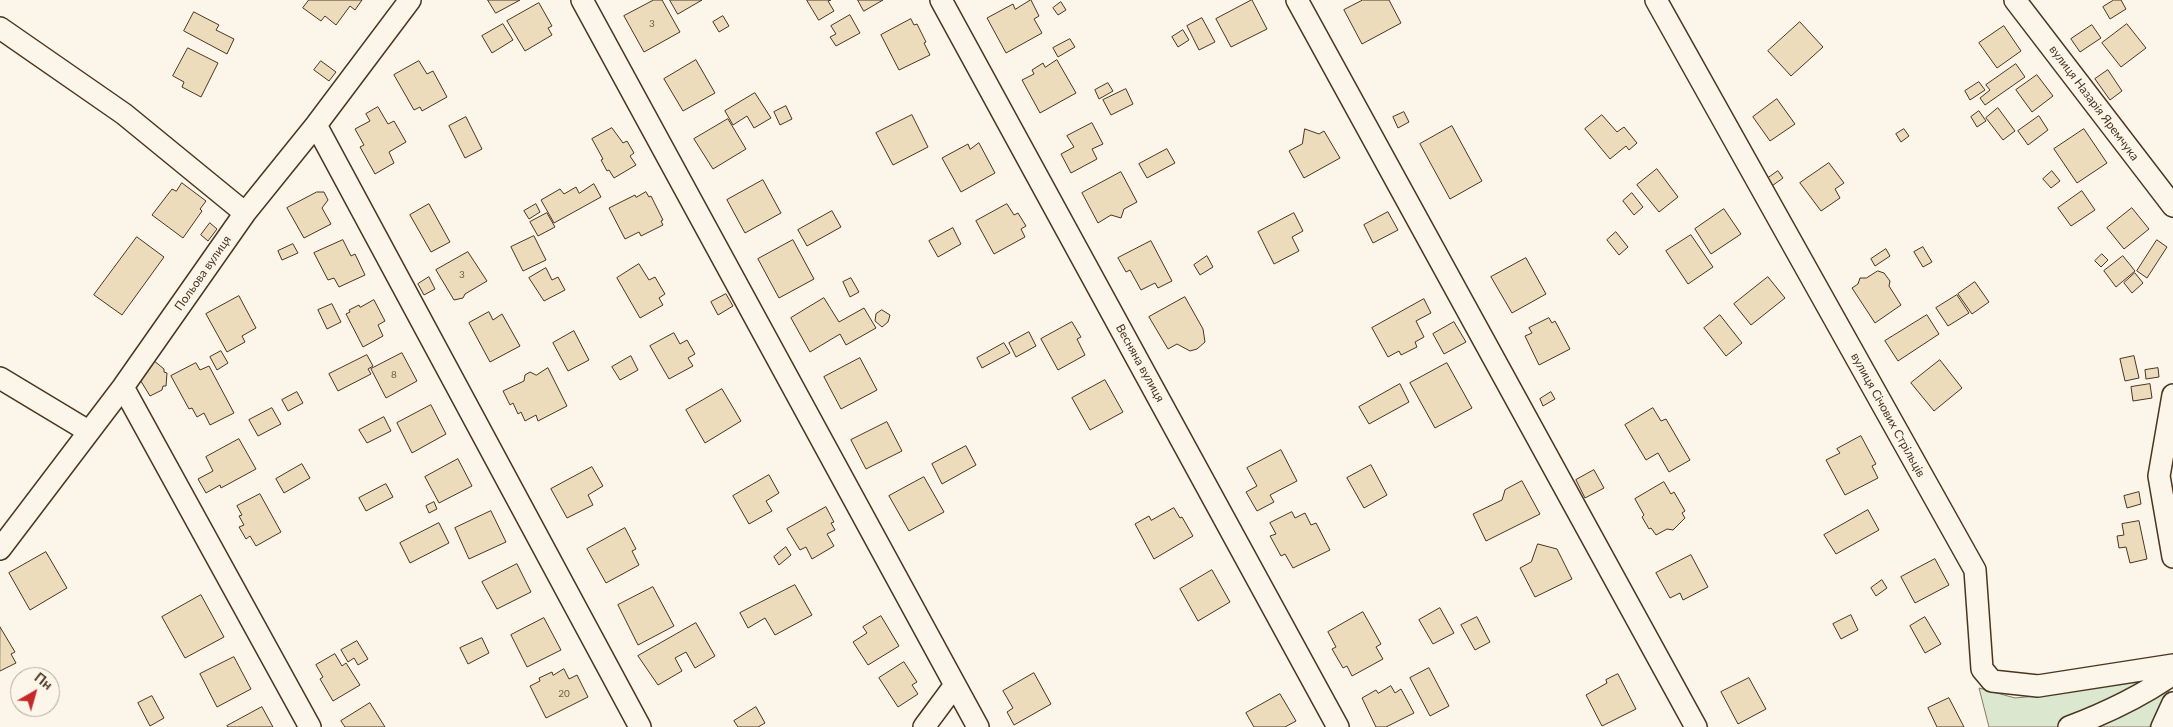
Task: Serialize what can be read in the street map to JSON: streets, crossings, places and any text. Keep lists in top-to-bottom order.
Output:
{
  "streets": {
    "street": [
      "вулиця Назарія Яремчука",
      "Польова вулиця",
      "Весняна вулиця",
      "вулиця Січових Стрільців"
    ]
  },
  "house_numbers": [
    "3",
    "3",
    "8",
    "20"
  ],
  "north": "top right"
}
